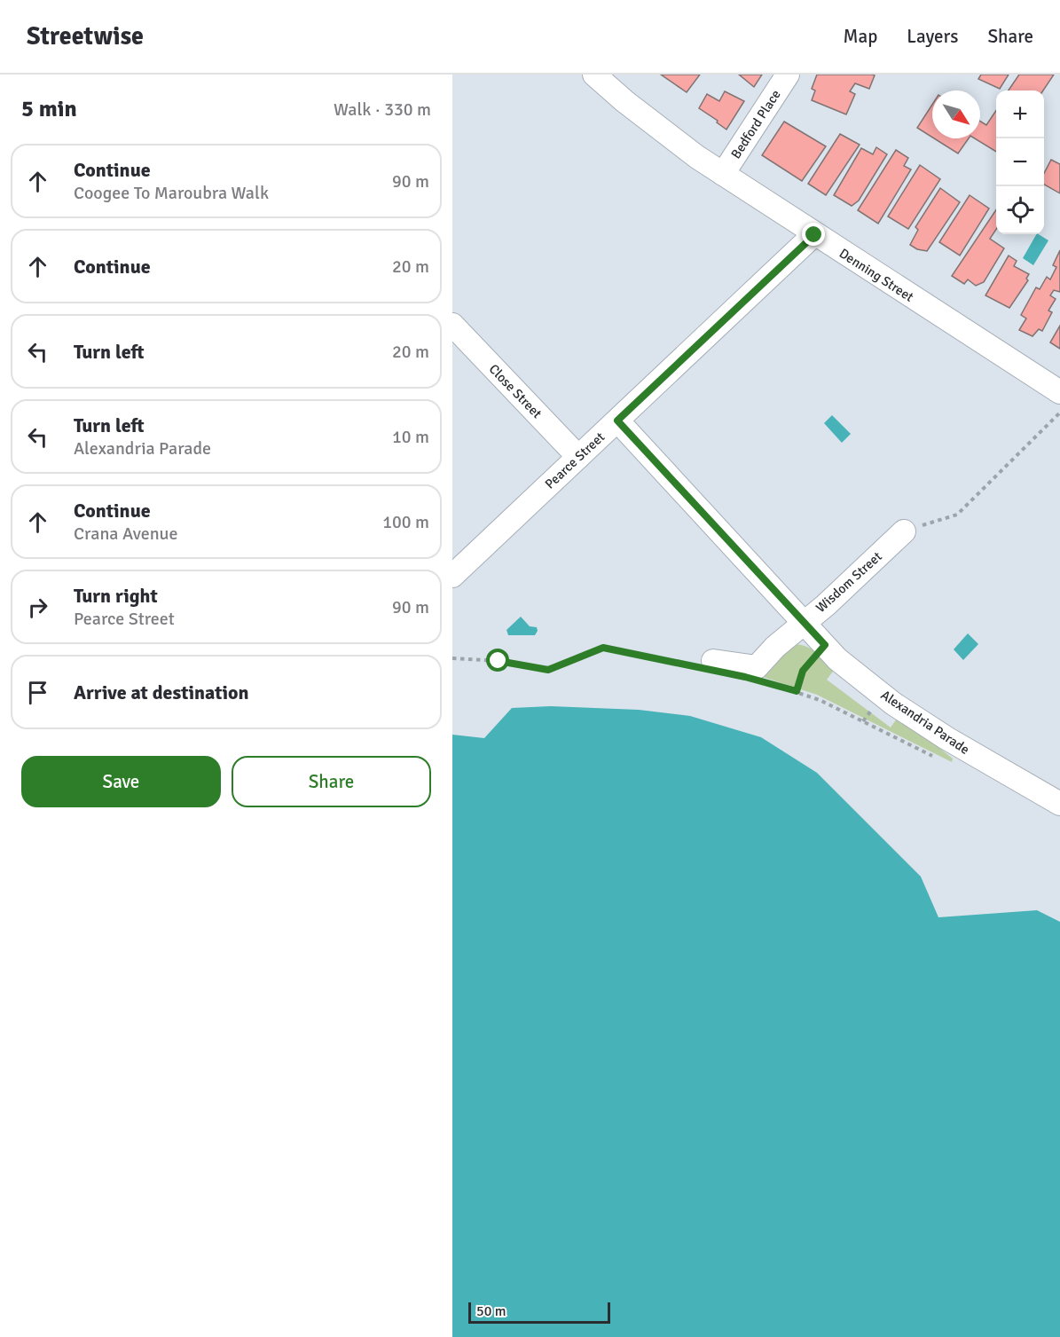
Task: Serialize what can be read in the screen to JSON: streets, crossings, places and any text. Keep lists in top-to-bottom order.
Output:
{
  "streets": {
    "street": [
      "Bedford Place",
      "Denning Street",
      "Close Street",
      "Pearce Street",
      "Wisdom Street",
      "Alexandria Parade"
    ]
  },
  "crossings": [
    ["Bedford Place", "Denning Street"],
    ["Denning Street", "Pearce Street"],
    ["Close Street", "Pearce Street"],
    ["Pearce Street", "Alexandria Parade"],
    ["Wisdom Street", "Alexandria Parade"]
  ],
  "scale_bar": "50 m",
  "north": "bottom right",
  "page": {
    "header": "Streetwise",
    "nav": ["Map", "Layers", "Share"],
    "heading": ["5 min", "Walk · 330 m"],
    "map_buttons": ["+", "−"],
    "list": [
      ["Continue", "Coogee To Maroubra Walk", "90 m"],
      ["Continue", "20 m"],
      ["Turn left", "20 m"],
      ["Turn left", "Alexandria Parade", "10 m"],
      ["Continue", "Crana Avenue", "100 m"],
      ["Turn right", "Pearce Street", "90 m"],
      "Arrive at destination"
    ],
    "buttons": ["Save", "Share"],
    "scale": "50 m"
  }
}
